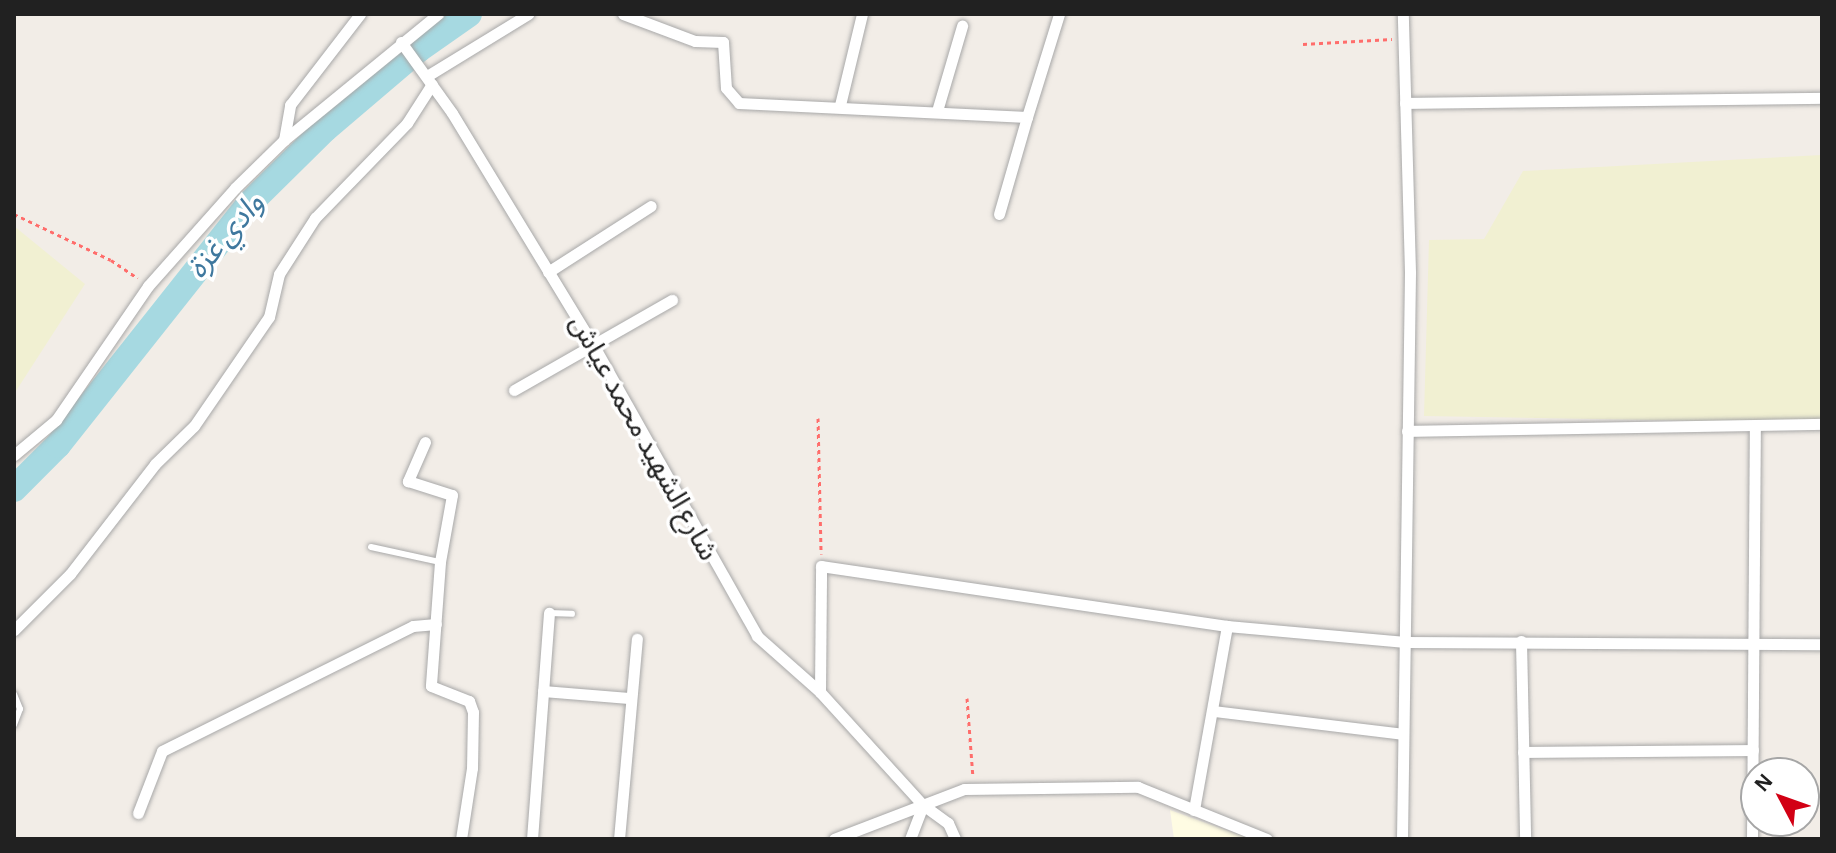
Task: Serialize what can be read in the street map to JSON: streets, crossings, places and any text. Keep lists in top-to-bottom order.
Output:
{
  "streets": {
    "street": ["شارع الشهيد محمد عياش"]
  },
  "water": ["وادي غزة"],
  "north": "top left"
}
